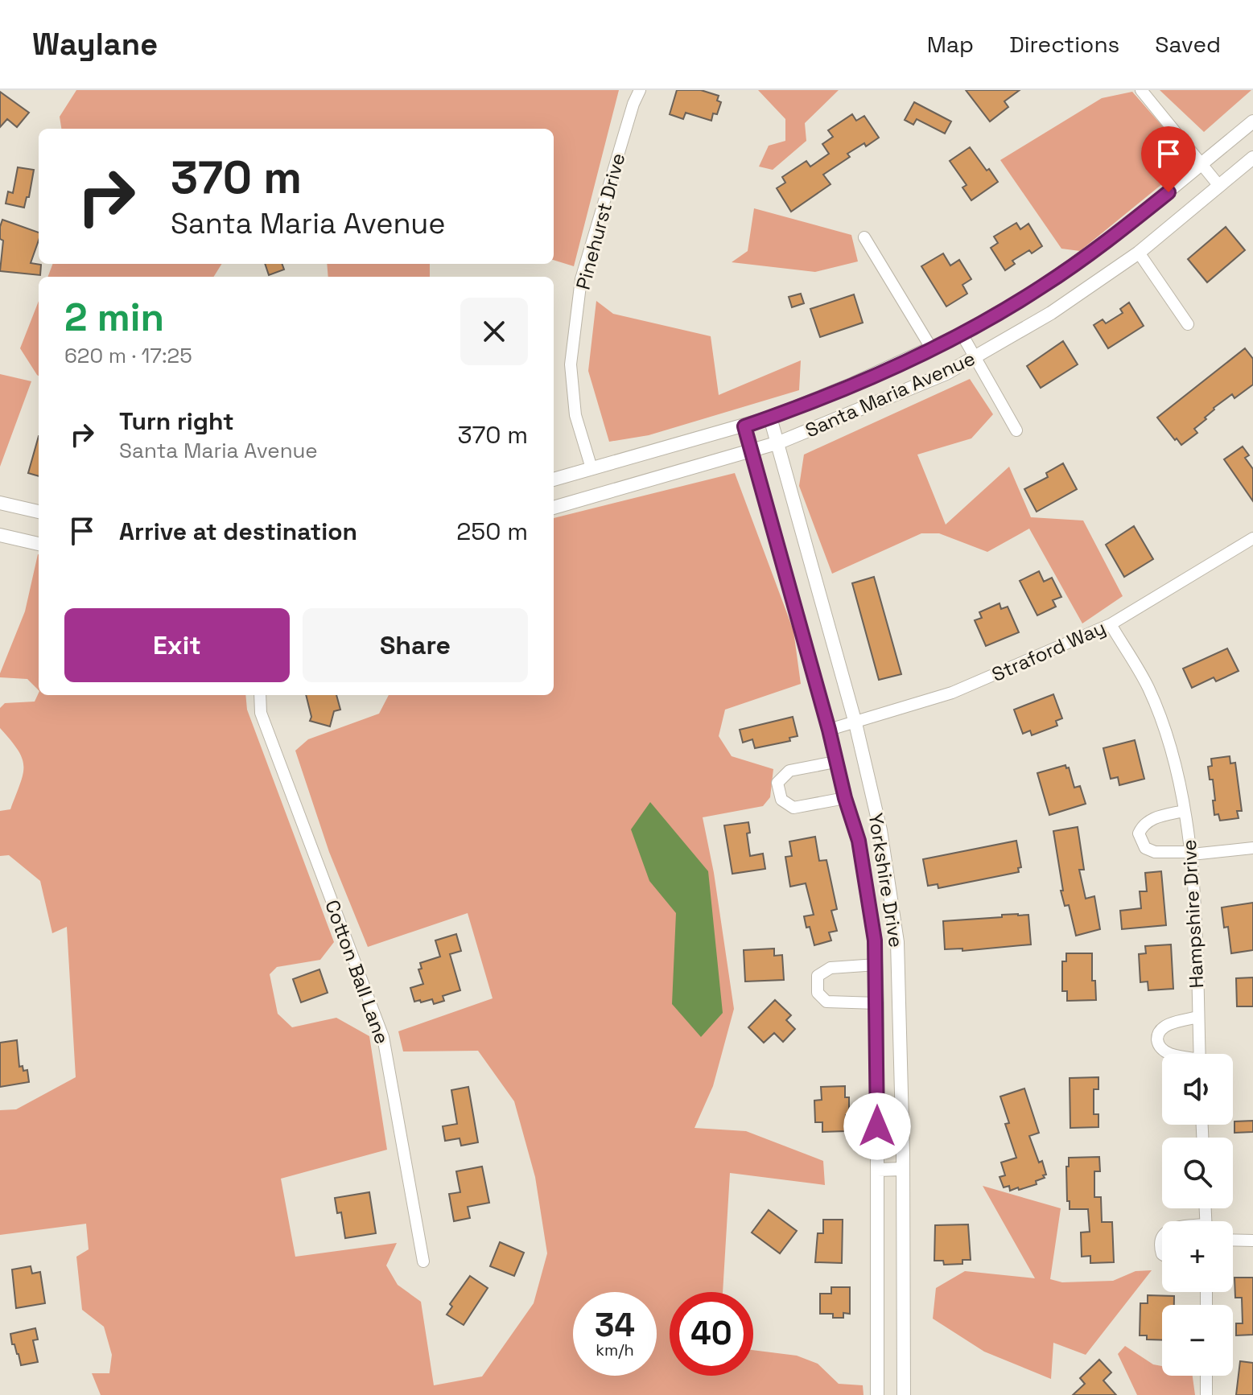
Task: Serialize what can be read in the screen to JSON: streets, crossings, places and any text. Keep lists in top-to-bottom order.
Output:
{
  "streets": {
    "street": [
      "Pinehurst Drive",
      "Santa Maria Avenue",
      "Straford Way",
      "Yorkshire Drive",
      "Hampshire Drive",
      "Cotton Ball Lane"
    ]
  },
  "crossings": [
    ["Pinehurst Drive", "Santa Maria Avenue"],
    ["Santa Maria Avenue", "Yorkshire Drive"],
    ["Straford Way", "Yorkshire Drive"],
    ["Straford Way", "Hampshire Drive"]
  ],
  "page": {
    "header": "Waylane",
    "nav": ["Map", "Directions", "Saved"],
    "turn": ["370 m", "Santa Maria Avenue"],
    "heading": ["2 min", "620 m · 17:25"],
    "list": [
      {
        "name": "Turn right",
        "note": "Santa Maria Avenue",
        "value": "370 m"
      },
      {
        "name": "Arrive at destination",
        "value": "250 m"
      }
    ],
    "buttons": ["Exit", "Share"],
    "map_buttons": ["+", "−"],
    "speed": "34 km/h",
    "limit": "40"
  }
}
